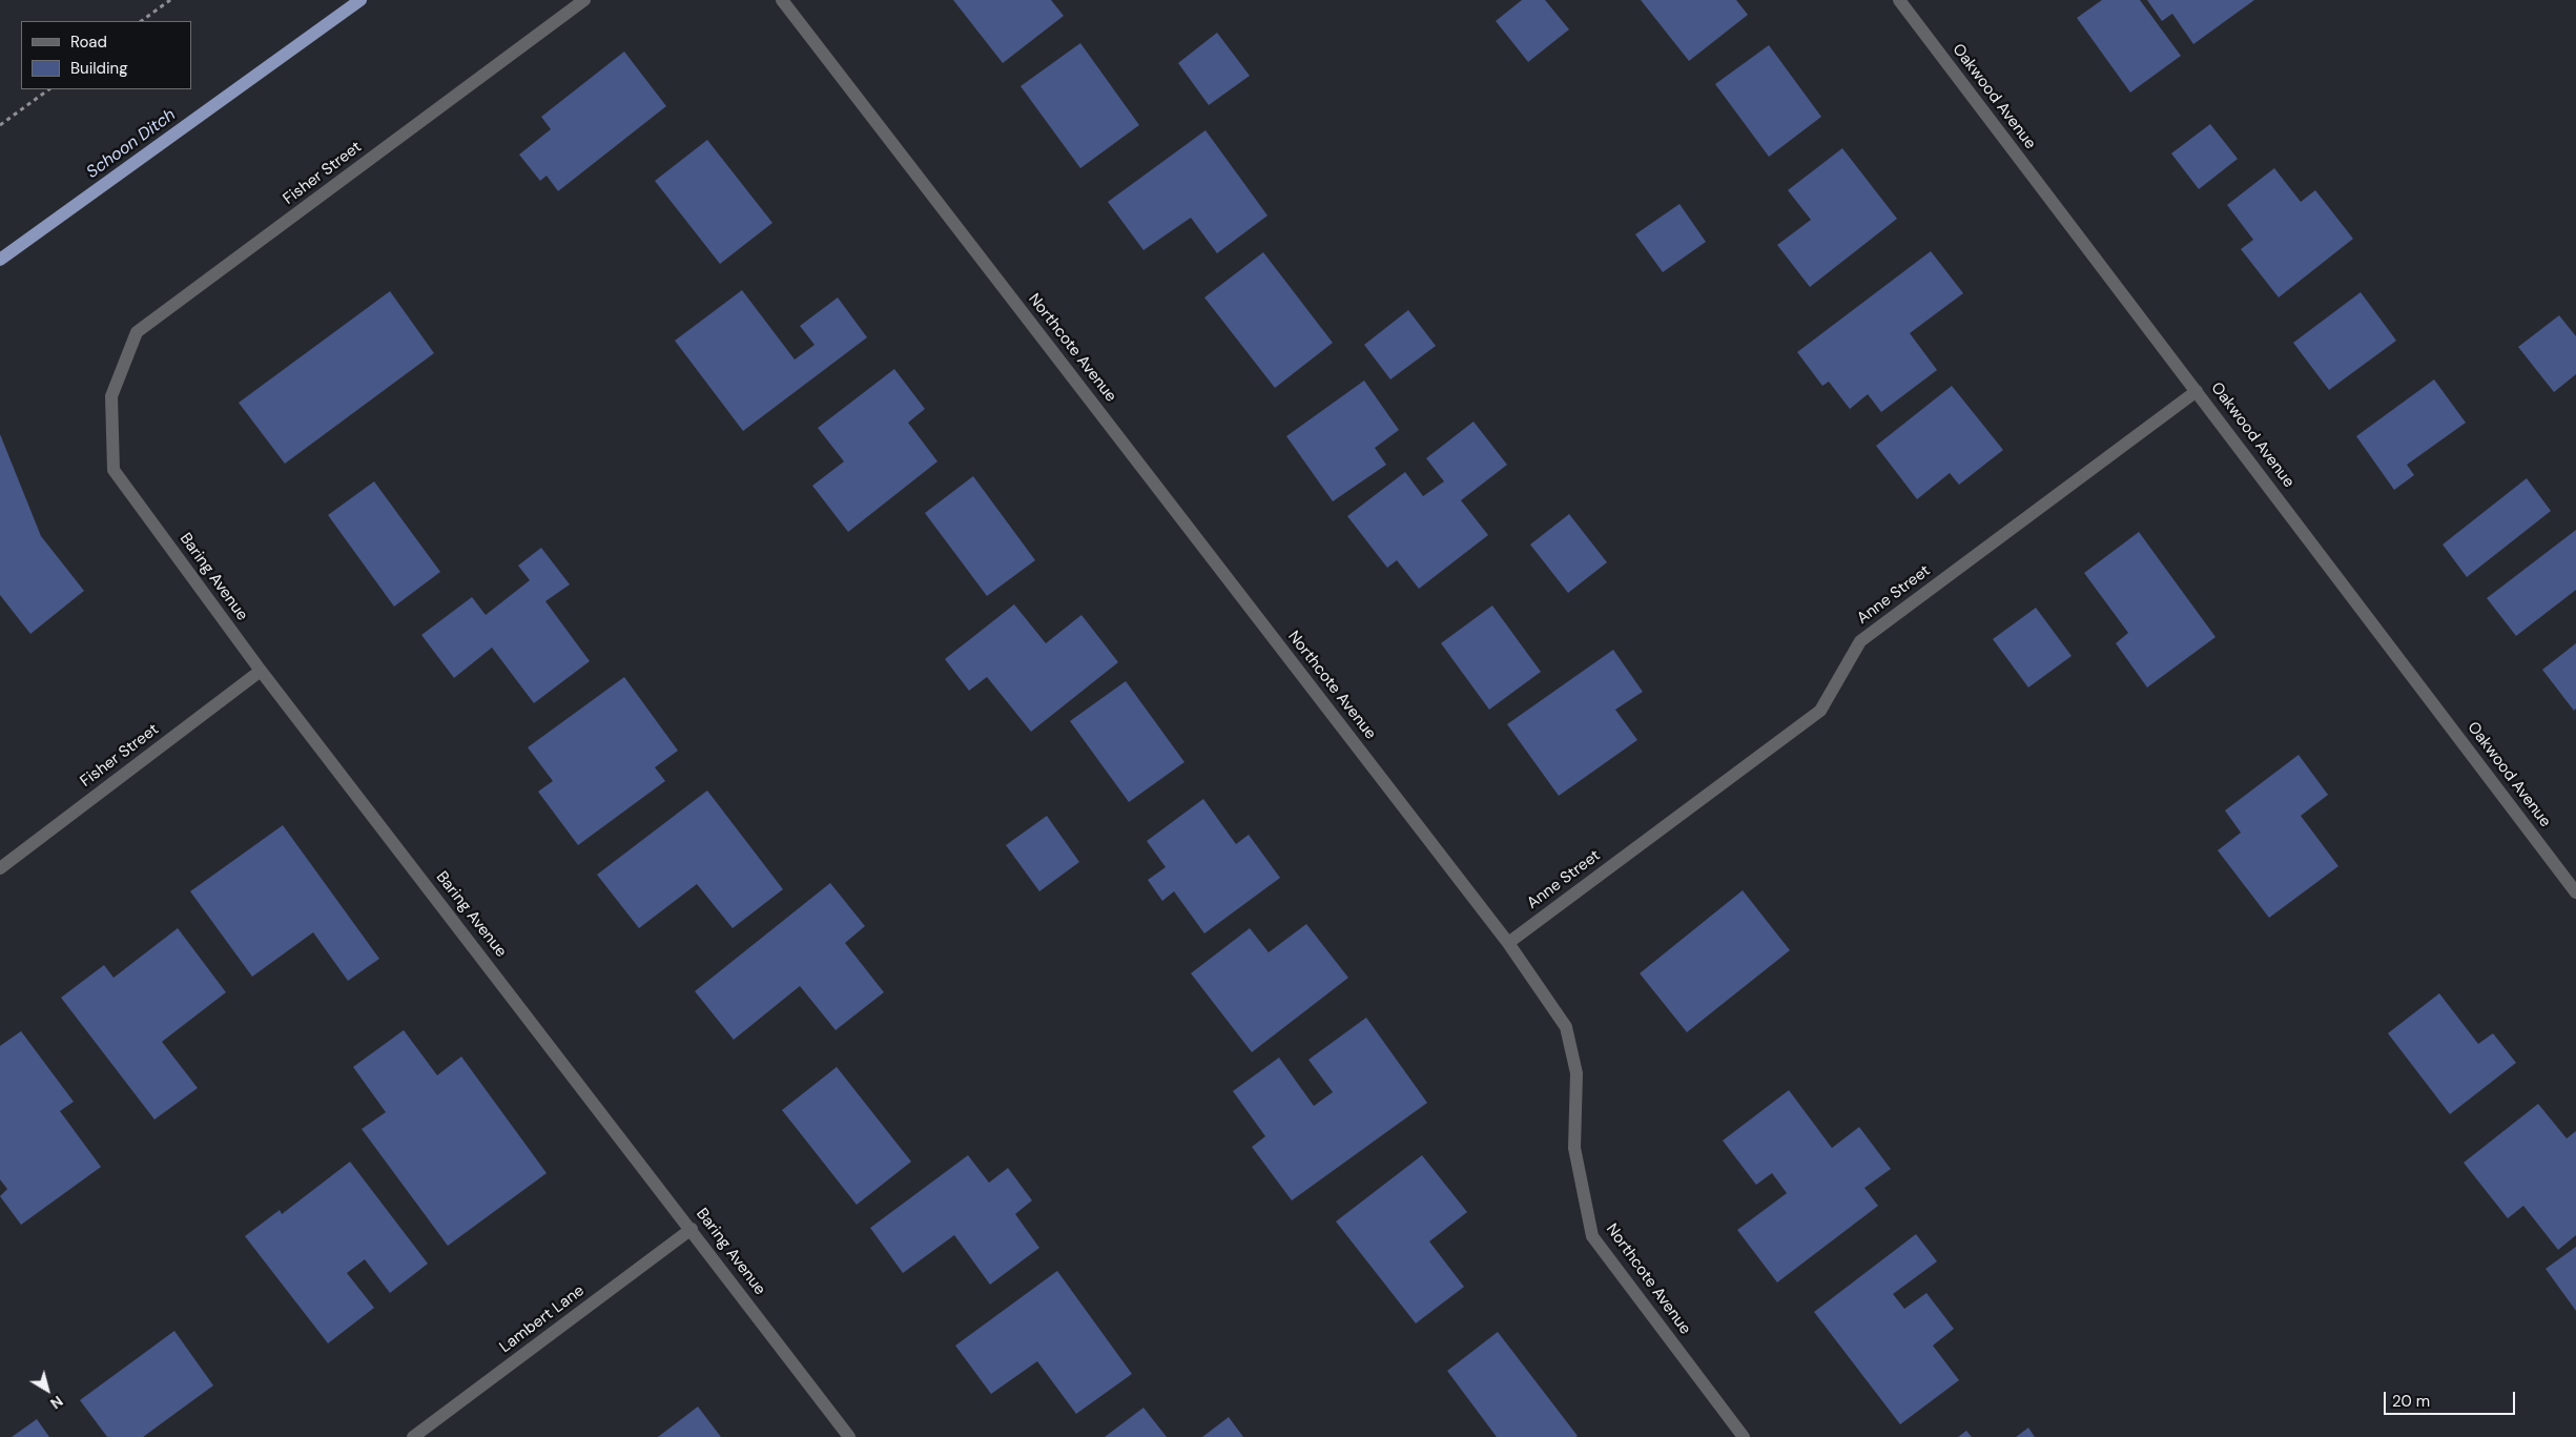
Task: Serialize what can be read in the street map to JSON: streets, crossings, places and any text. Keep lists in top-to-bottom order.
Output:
{
  "streets": {
    "street": [
      "Oakwood Avenue",
      "Fisher Street",
      "Northcote Avenue",
      "Baring Avenue",
      "Anne Street",
      "Lambert Lane"
    ]
  },
  "crossings": [
    ["Oakwood Avenue", "Anne Street"],
    ["Fisher Street", "Baring Avenue"],
    ["Northcote Avenue", "Anne Street"],
    ["Baring Avenue", "Lambert Lane"]
  ],
  "water": ["Schoon Ditch"],
  "legend": ["Road", "Building"],
  "scale_bar": "20 m",
  "north": "bottom right"
}
